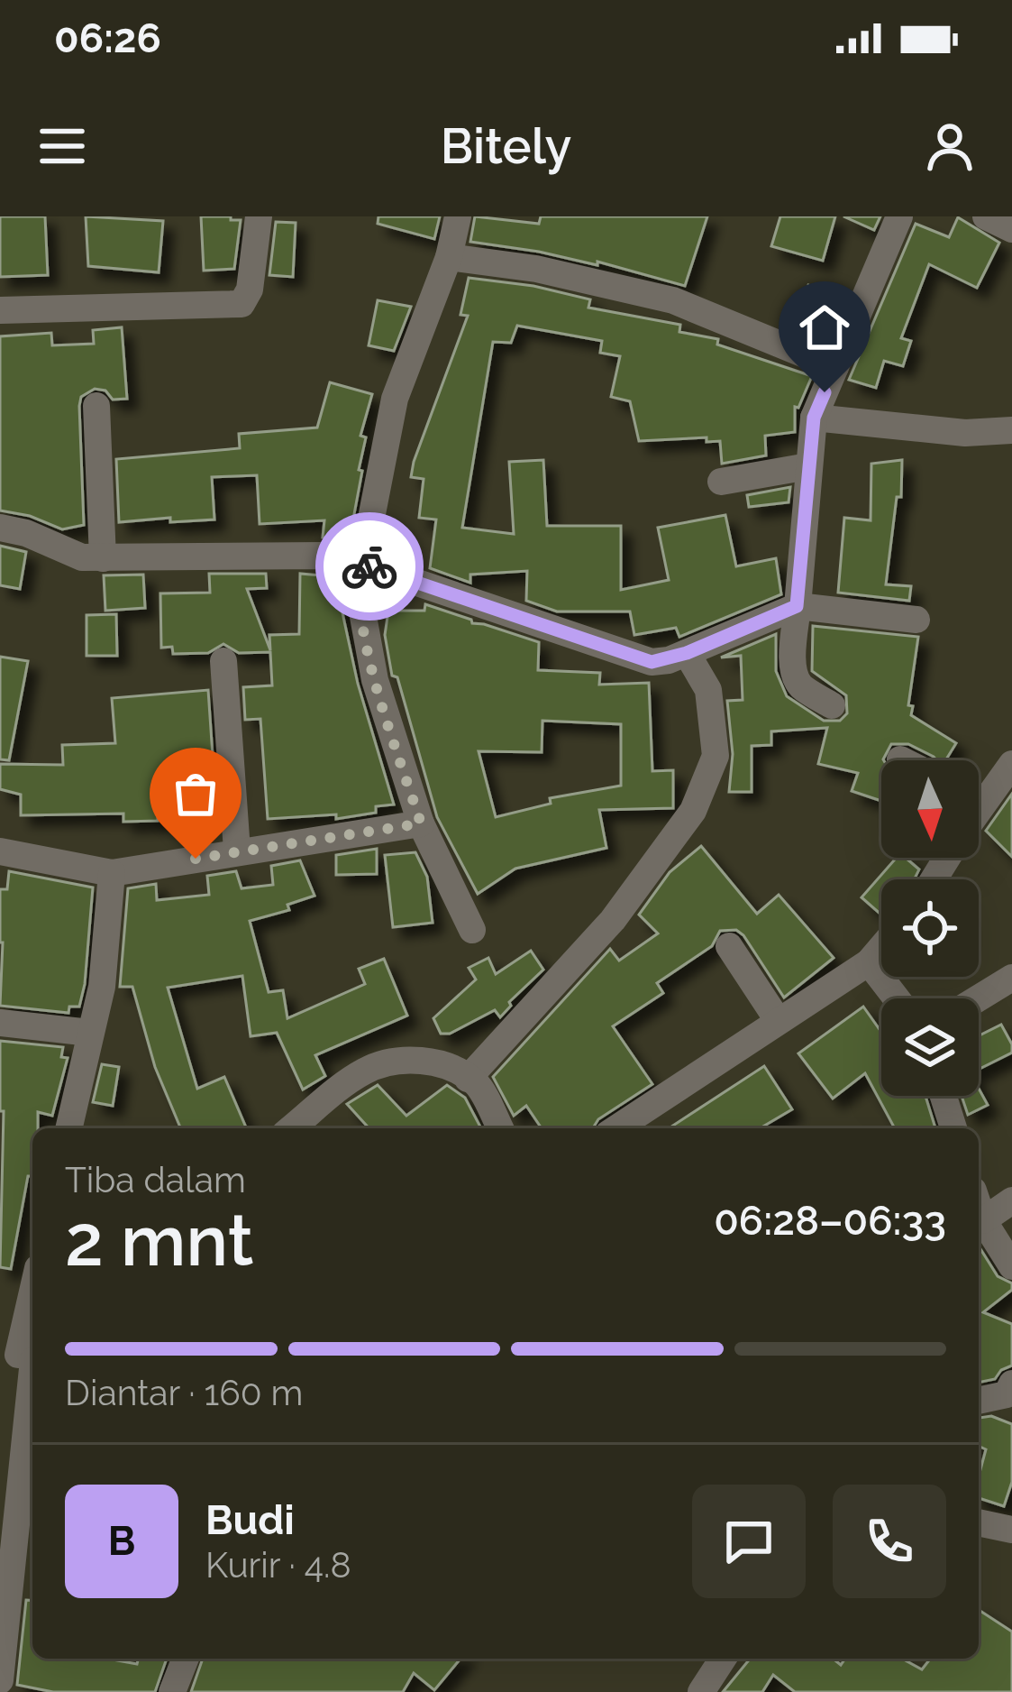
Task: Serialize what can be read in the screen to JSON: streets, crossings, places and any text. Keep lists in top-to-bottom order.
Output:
{
  "north": "bottom",
  "page": {
    "status": "06:26",
    "header": "Bitely",
    "heading": ["2 mnt", "Tiba dalam", "06:28–06:33"],
    "panel": ["Budi", "Kurir · 4.8"],
    "bar": "Diantar · 160 m",
    "round": "B"
  }
}
